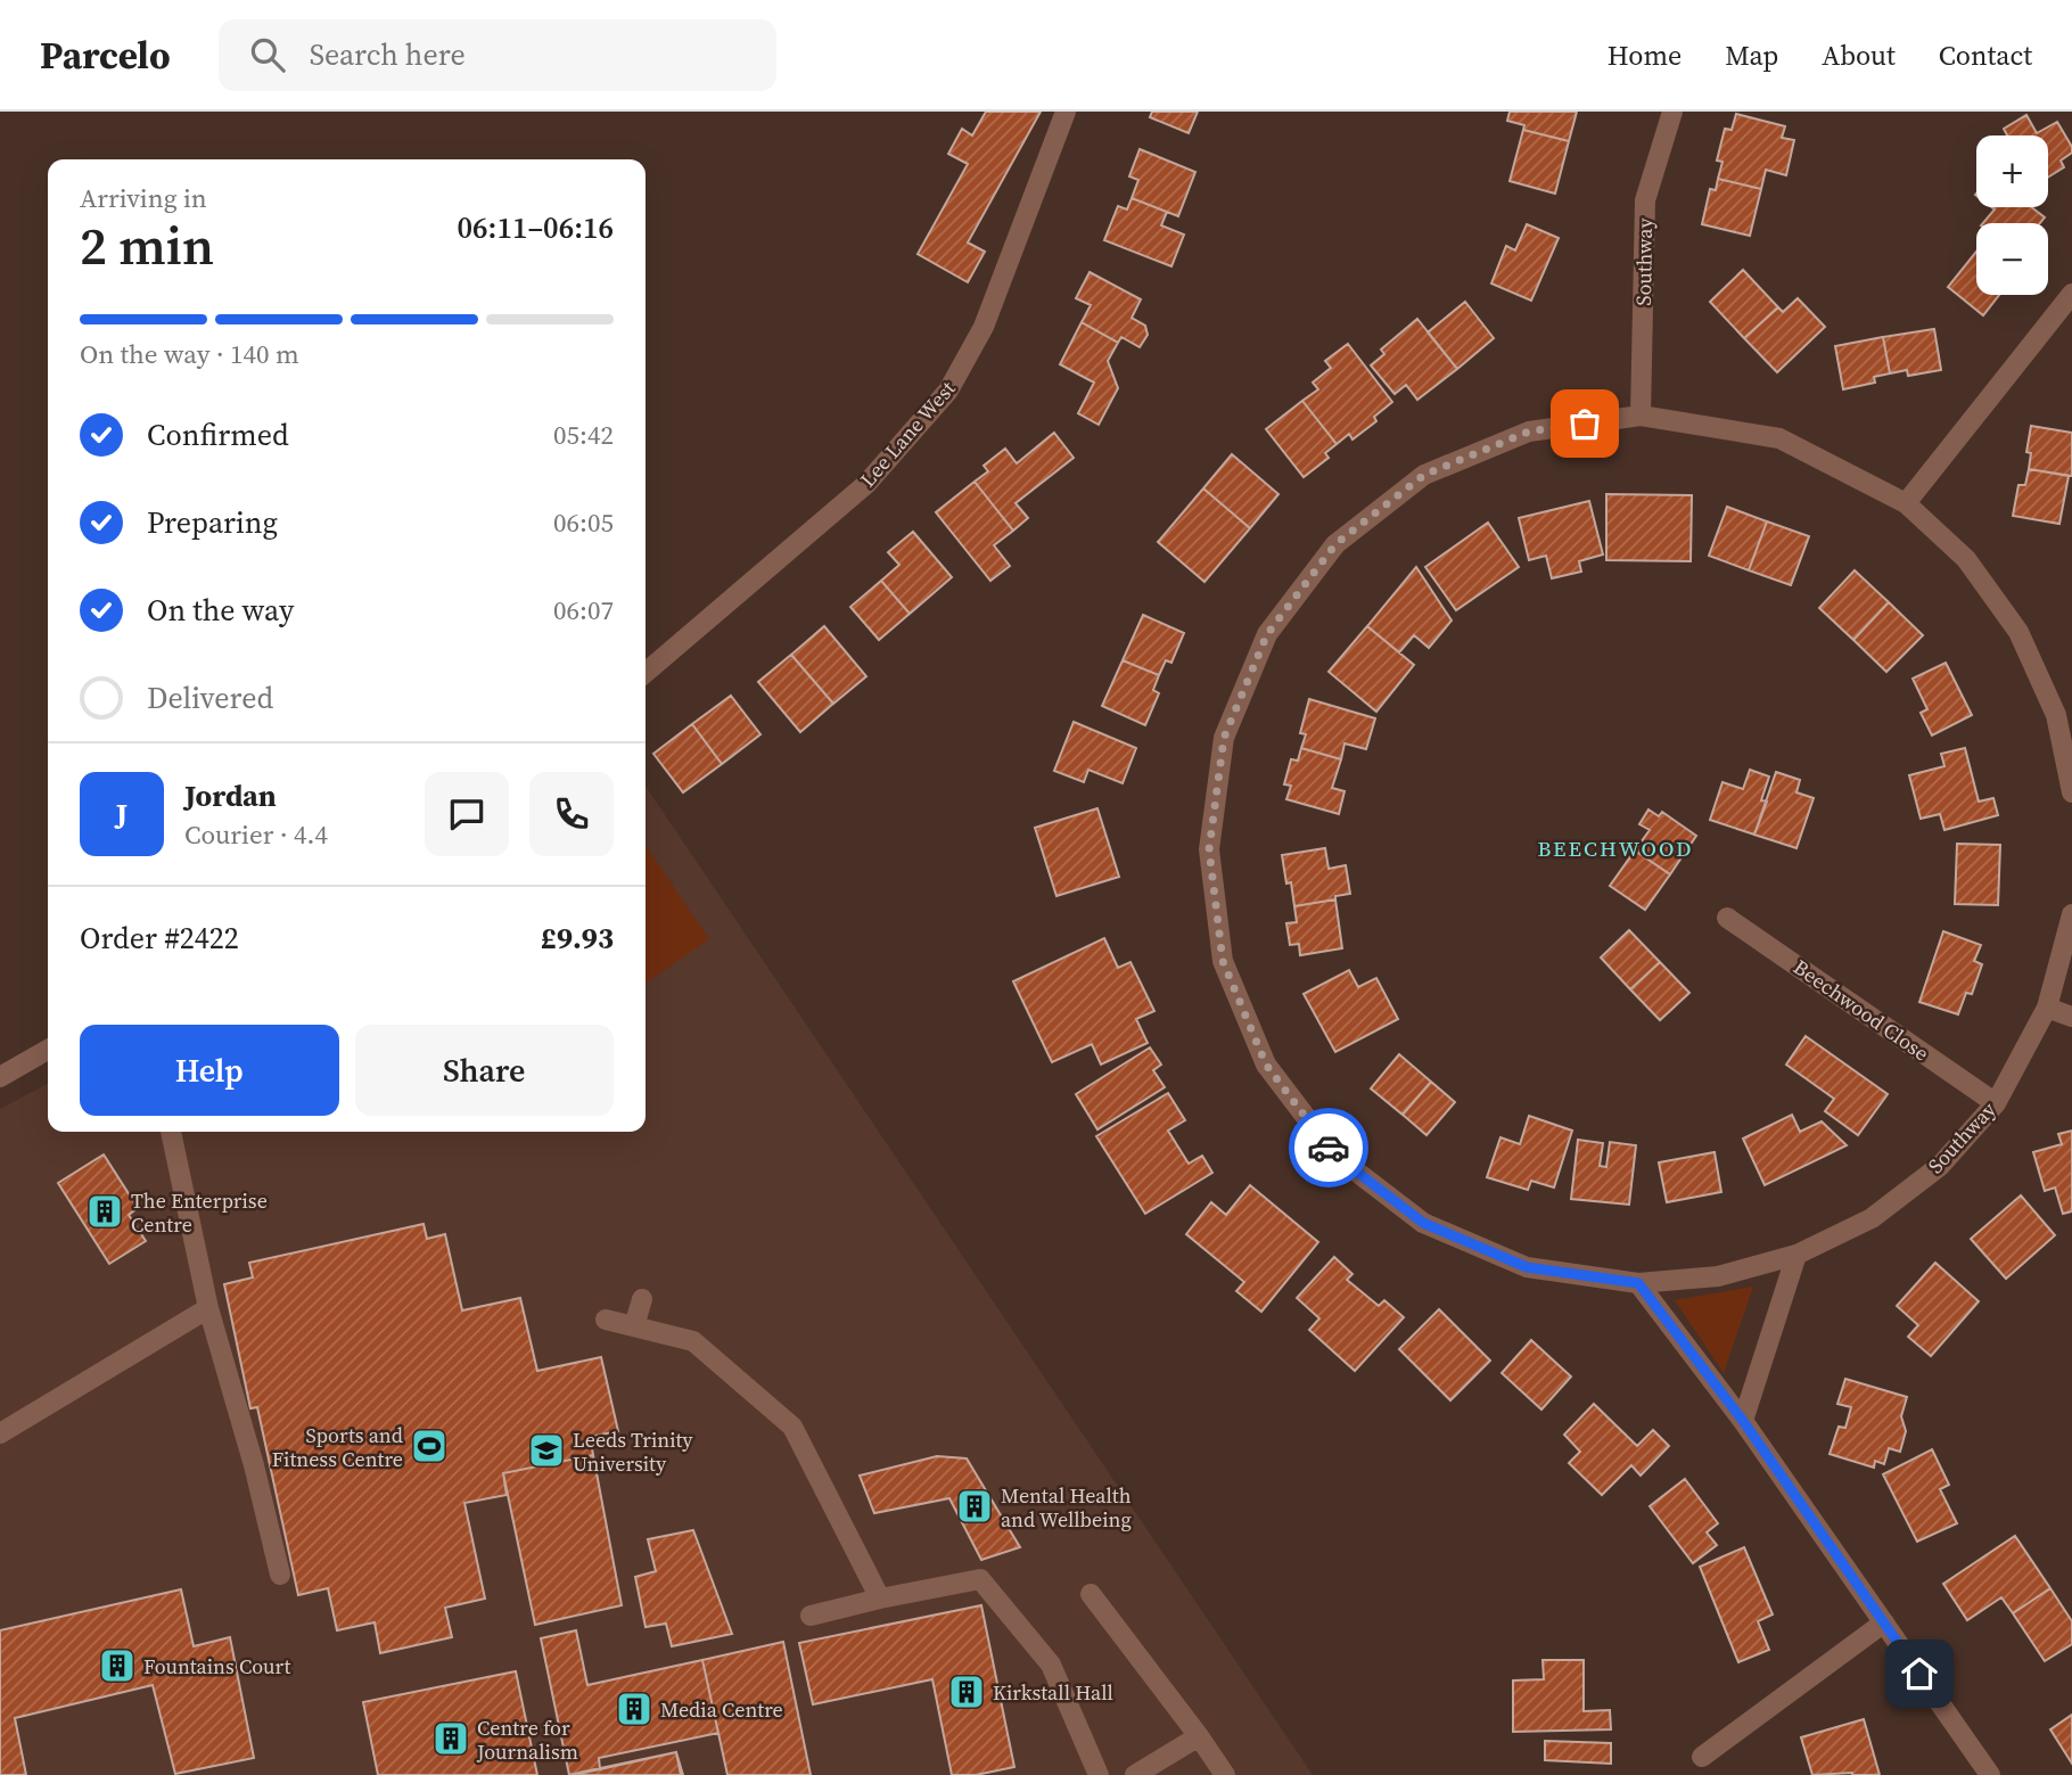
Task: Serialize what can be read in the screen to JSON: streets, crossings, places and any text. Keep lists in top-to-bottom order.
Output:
{
  "streets": {
    "street": ["Southway", "Lee Lane West", "Beechwood Close"]
  },
  "crossings": [
    ["Southway", "Beechwood Close"]
  ],
  "districts": ["BEECHWOOD"],
  "places": {
    "building": [
      "The Enterprise Centre",
      "Mental Health and Wellbeing",
      "Fountains Court",
      "Kirkstall Hall",
      "Media Centre",
      "Centre for Journalism"
    ],
    "sports": ["Sports and Fitness Centre"],
    "school or university": ["Leeds Trinity University"]
  },
  "page": {
    "header": "Parcelo",
    "search": "Search here",
    "nav": [
      "Home",
      "Map",
      "About",
      "Contact"
    ],
    "map_buttons": ["+", "−"],
    "heading": ["2 min", "Arriving in", "06:11–06:16"],
    "panel": [
      "Jordan",
      "Courier · 4.4",
      "Order #2422",
      "£9.93"
    ],
    "bar": "On the way · 140 m",
    "list": [
      ["Confirmed", "05:42"],
      ["Preparing", "06:05"],
      ["On the way", "06:07"],
      "Delivered"
    ],
    "round": "J",
    "buttons": ["Help", "Share"]
  }
}
